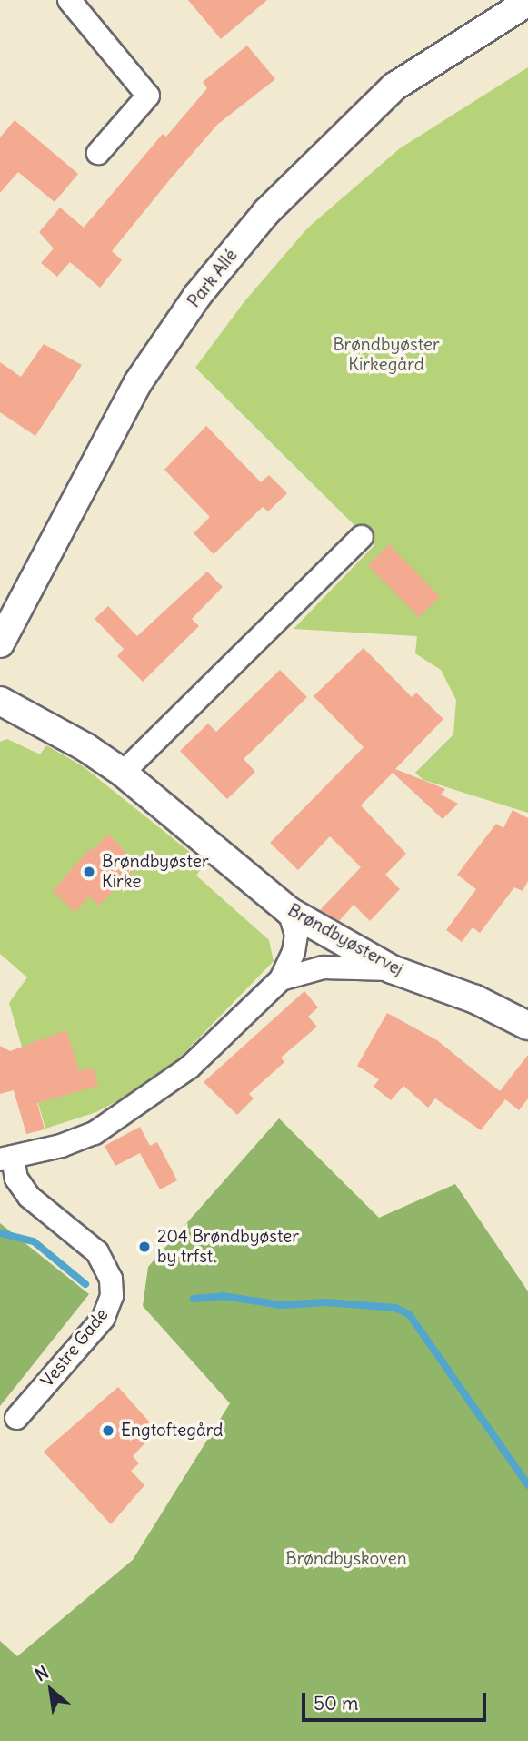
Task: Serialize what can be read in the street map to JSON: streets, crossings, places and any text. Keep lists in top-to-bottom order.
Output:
{
  "streets": {
    "street": ["Park Allé", "Brøndbyøstervej", "Vestre Gade"]
  },
  "crossings": [
    ["Brøndbyøstervej", "Vestre Gade"]
  ],
  "parks": ["Brøndbyøster Kirkegård", "Brøndbyskoven"],
  "places": ["Brøndbyøster Kirke", "204 Brøndbyøster by trfst.", "Engtoftegård"],
  "scale_bar": "50 m",
  "north": "top left"
}
